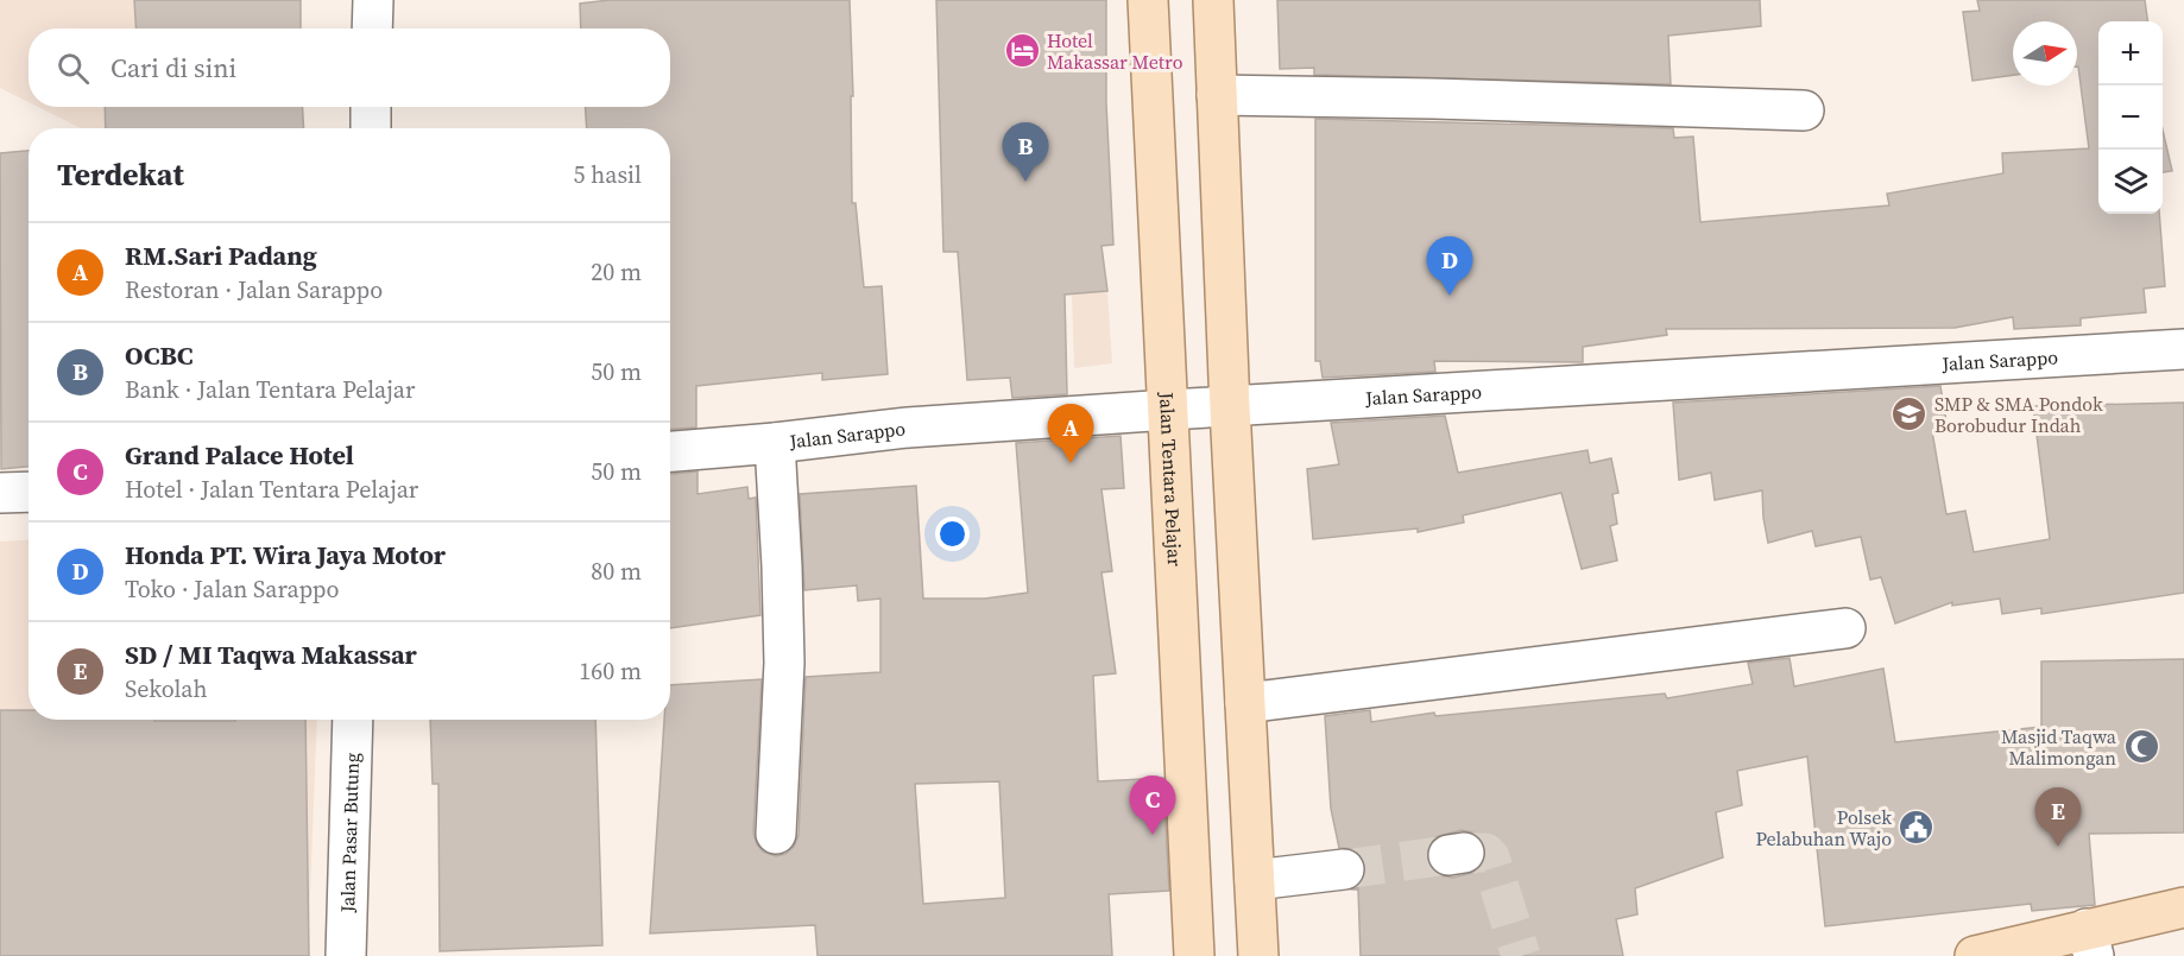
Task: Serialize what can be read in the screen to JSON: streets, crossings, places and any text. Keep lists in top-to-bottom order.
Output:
{
  "streets": {
    "main road": ["Jalan Tentara Pelajar"],
    "street": ["Jalan Sarappo", "Jalan Pasar Butung"]
  },
  "crossings": [
    ["Jalan Sarappo", "Jalan Tentara Pelajar"]
  ],
  "places": {
    "hotel": ["Hotel Makassar Metro"],
    "school or university": ["SMP & SMA Pondok Borobudur Indah"],
    "mosque": ["Masjid Taqwa Malimongan"],
    "public building": ["Polsek Pelabuhan Wajo"]
  },
  "north": "right",
  "page": {
    "map_buttons": ["+", "−"],
    "search": "Cari di sini",
    "pins": [
      "B",
      "D",
      "A",
      "C",
      "E"
    ],
    "heading": ["Terdekat", "5 hasil"],
    "list": [
      {
        "mark": "A",
        "name": "RM.Sari Padang",
        "note": "Restoran · Jalan Sarappo",
        "value": "20 m"
      },
      {
        "mark": "B",
        "name": "OCBC",
        "note": "Bank · Jalan Tentara Pelajar",
        "value": "50 m"
      },
      {
        "mark": "C",
        "name": "Grand Palace Hotel",
        "note": "Hotel · Jalan Tentara Pelajar",
        "value": "50 m"
      },
      {
        "mark": "D",
        "name": "Honda PT. Wira Jaya Motor",
        "note": "Toko · Jalan Sarappo",
        "value": "80 m"
      },
      {
        "mark": "E",
        "name": "SD / MI Taqwa Makassar",
        "note": "Sekolah",
        "value": "160 m"
      }
    ]
  }
}
